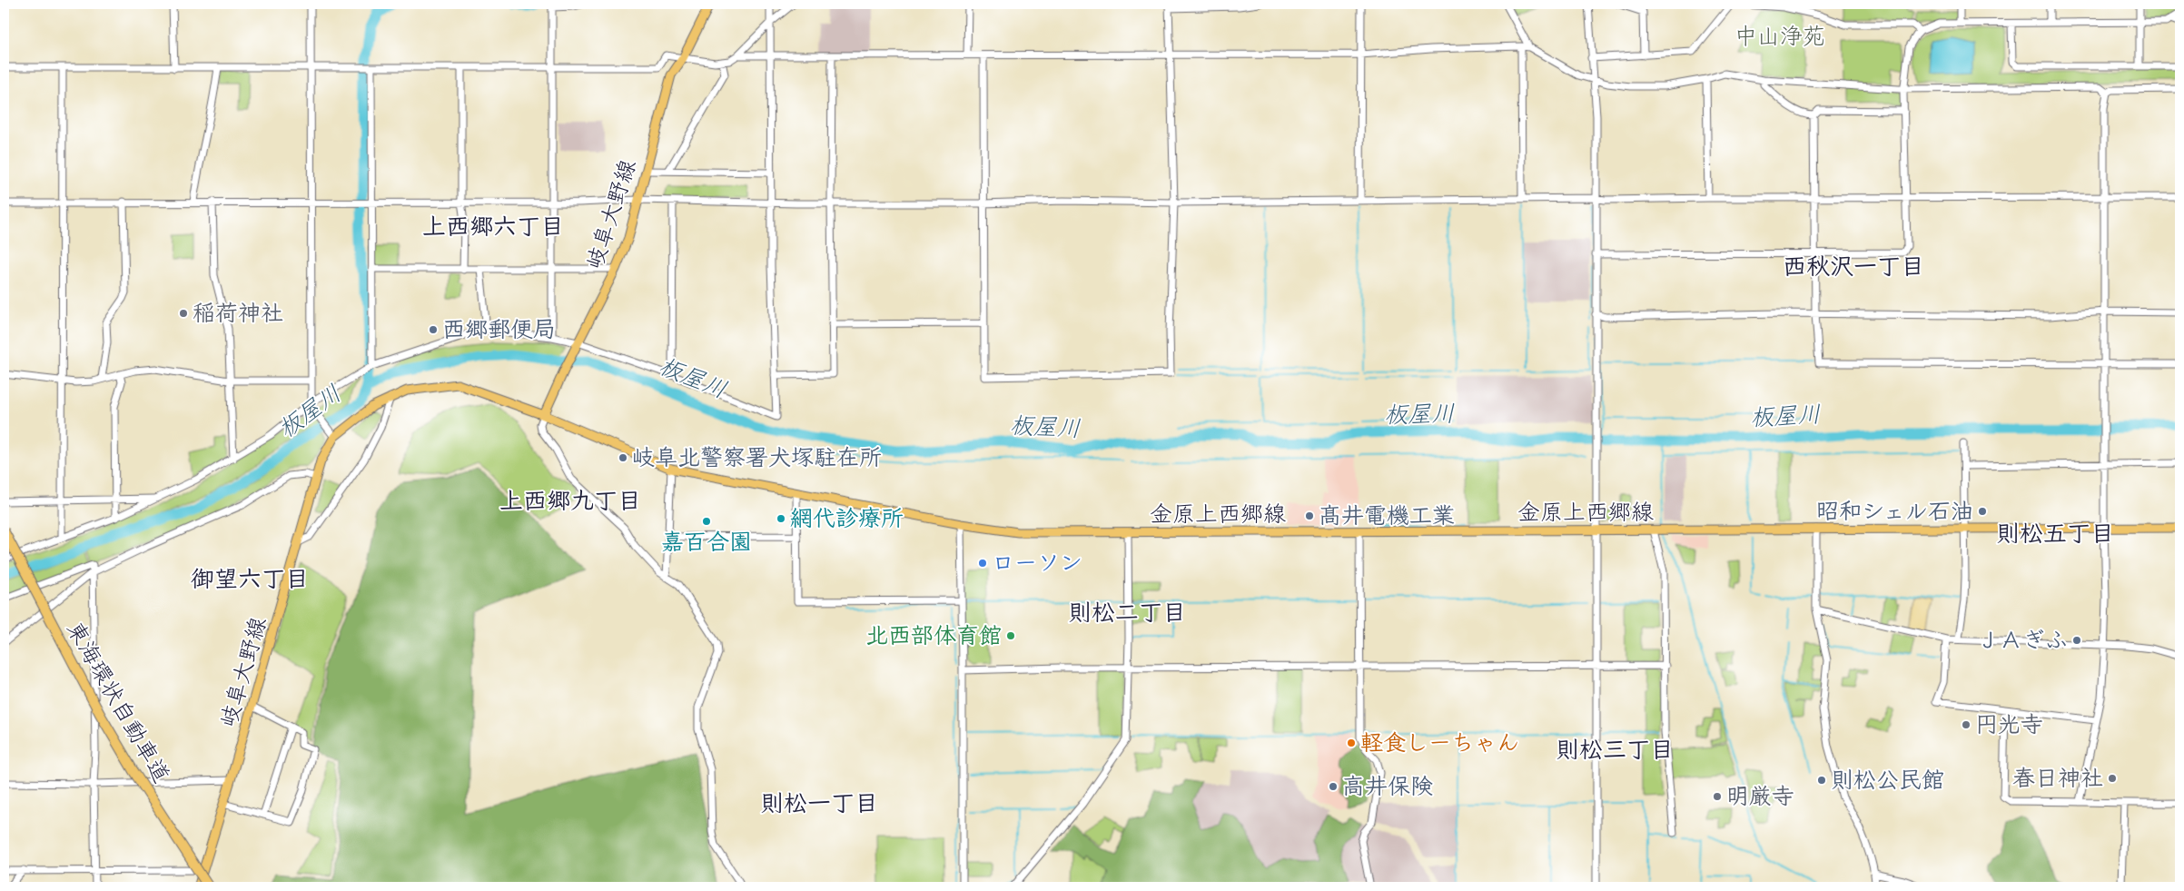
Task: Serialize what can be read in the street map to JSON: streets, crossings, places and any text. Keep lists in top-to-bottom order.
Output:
{
  "streets": {
    "highway": ["東海環状自動車道"],
    "main road": ["岐阜大野線", "金原上西郷線"]
  },
  "crossings": [
    ["岐阜大野線", "金原上西郷線"]
  ],
  "districts": [
    "上西郷六丁目",
    "西秋沢一丁目",
    "上西郷九丁目",
    "則松五丁目",
    "御望六丁目",
    "則松二丁目",
    "則松三丁目",
    "則松一丁目"
  ],
  "water": ["板屋川"],
  "parks": ["中山浄苑"],
  "places": [
    "稲荷神社",
    "西郷郵便局",
    "岐阜北警察署犬塚駐在所",
    "昭和シェル石油",
    "髙井電機工業",
    "網代診療所",
    "嘉百合園",
    "ローソン",
    "北西部体育館",
    "ＪＡぎふ",
    "円光寺",
    "軽食しーちゃん",
    "春日神社",
    "則松公民館",
    "高井保険",
    "明厳寺"
  ]
}
